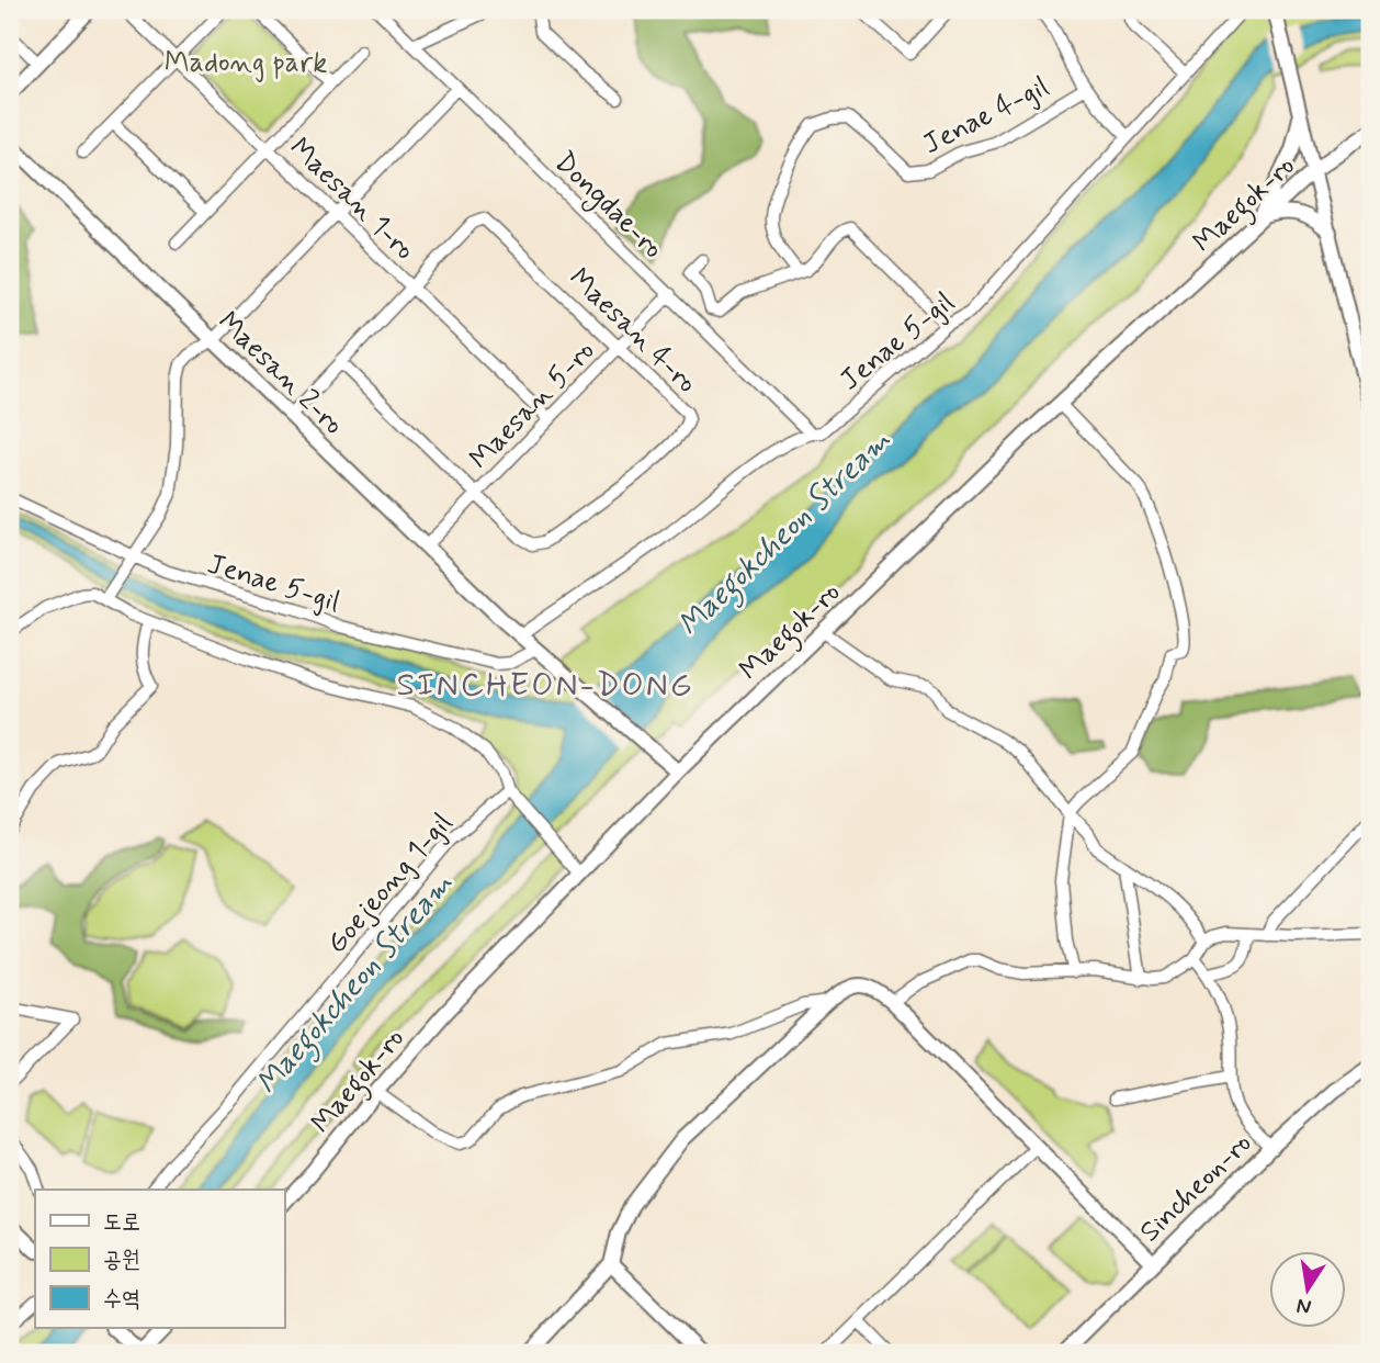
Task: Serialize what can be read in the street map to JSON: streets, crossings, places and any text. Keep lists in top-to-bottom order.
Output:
{
  "streets": {
    "street": [
      "Jenae 4-gil",
      "Maesan 1-ro",
      "Maegok-ro",
      "Dongdae-ro",
      "Maesan 4-ro",
      "Jenae 5-gil",
      "Maesan 2-ro",
      "Maesan 5-ro",
      "Goejeong 1-gil",
      "Sincheon-ro"
    ]
  },
  "crossings": [
    ["Maesan 1-ro", "Maesan 4-ro"],
    ["Maesan 1-ro", "Maesan 5-ro"],
    ["Maegok-ro", "Maesan 2-ro"],
    ["Dongdae-ro", "Jenae 5-gil"],
    ["Dongdae-ro", "Maesan 5-ro"],
    ["Maesan 4-ro", "Maesan 2-ro"],
    ["Maesan 4-ro", "Maesan 5-ro"],
    ["Jenae 5-gil", "Maesan 2-ro"],
    ["Maesan 2-ro", "Maesan 5-ro"]
  ],
  "districts": ["SINCHEON-DONG"],
  "water": ["Maegokcheon Stream"],
  "parks": ["Madong park"],
  "legend": ["도로", "공원", "수역"],
  "north": "bottom"
}
